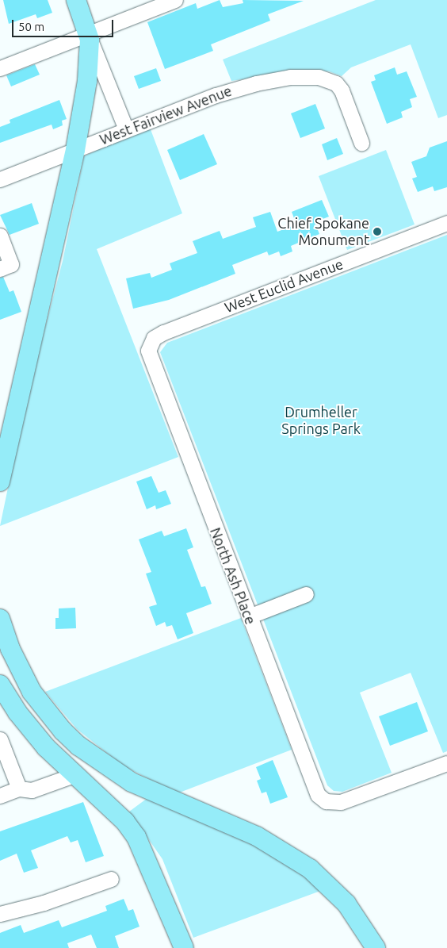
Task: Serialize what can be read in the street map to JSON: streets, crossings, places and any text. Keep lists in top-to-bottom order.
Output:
{
  "streets": {
    "street": ["West Fairview Avenue", "West Euclid Avenue", "North Ash Place"]
  },
  "crossings": [
    ["West Euclid Avenue", "North Ash Place"]
  ],
  "parks": ["Drumheller Springs Park"],
  "places": ["Chief Spokane Monument"],
  "scale_bar": "50 m"
}
